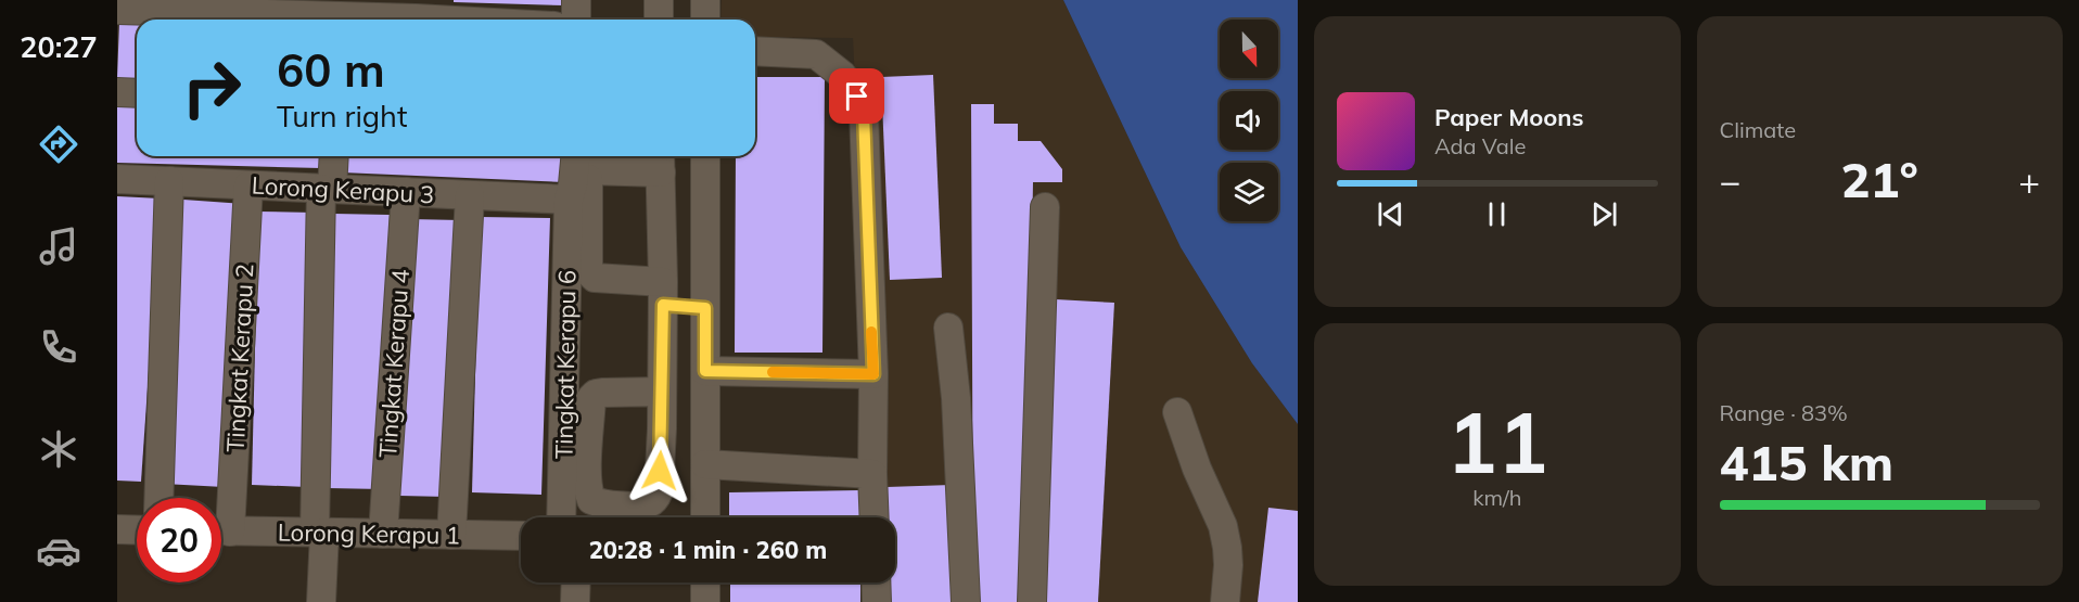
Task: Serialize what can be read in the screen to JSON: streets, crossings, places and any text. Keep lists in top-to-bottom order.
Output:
{
  "streets": {
    "street": [
      "Lorong Kerapu 3",
      "Tingkat Kerapu 2",
      "Tingkat Kerapu 4",
      "Tingkat Kerapu 6",
      "Lorong Kerapu 1"
    ]
  },
  "crossings": [
    ["Lorong Kerapu 3", "Tingkat Kerapu 2"],
    ["Lorong Kerapu 3", "Tingkat Kerapu 4"],
    ["Lorong Kerapu 3", "Tingkat Kerapu 6"],
    ["Tingkat Kerapu 4", "Lorong Kerapu 1"]
  ],
  "north": "bottom",
  "page": {
    "tabs": "20:27",
    "tile": [
      "Climate",
      ["11", "km/h"],
      ["Range · 83%", "415 km"]
    ],
    "turn": ["60 m", "Turn right"],
    "song": ["Paper Moons", "Ada Vale"],
    "heat": ["−", "21°", "+"],
    "limit": "20",
    "trip": "20:28 · 1 min · 260 m"
  }
}
